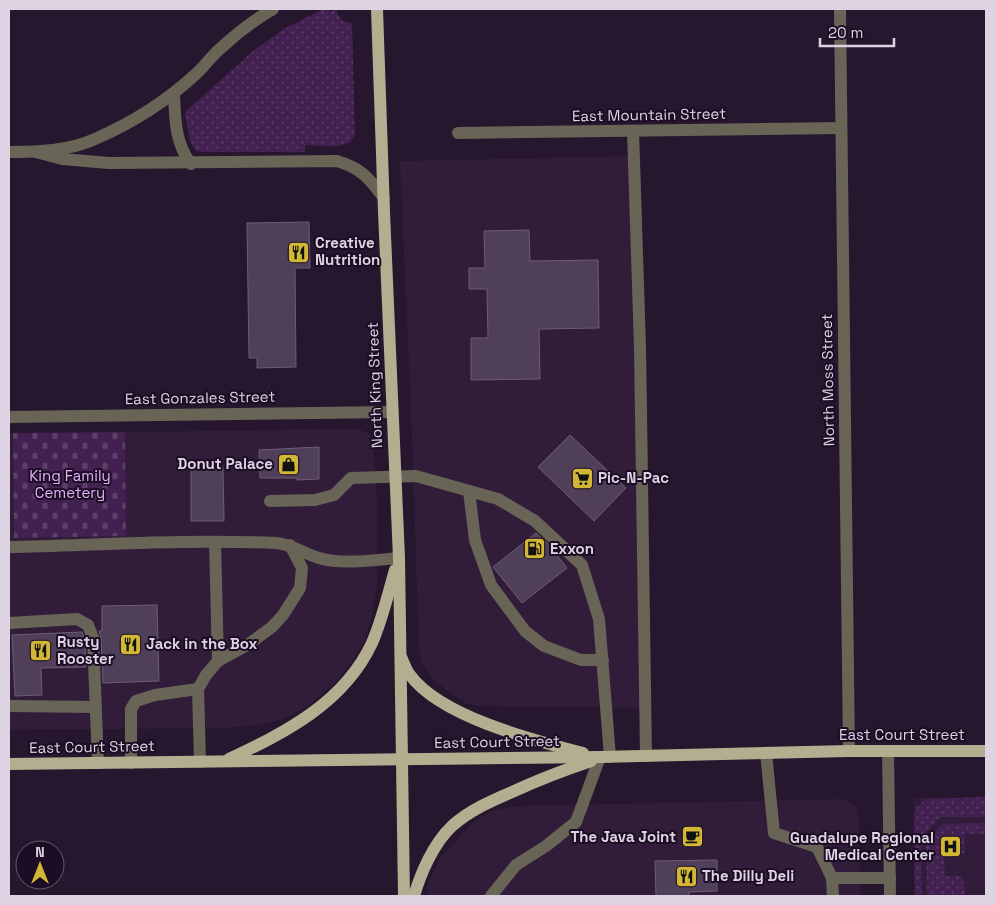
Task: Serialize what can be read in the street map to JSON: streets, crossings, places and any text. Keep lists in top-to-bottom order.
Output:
{
  "streets": {
    "main road": ["North King Street", "East Court Street"],
    "street": ["East Mountain Street", "North Moss Street", "East Gonzales Street"]
  },
  "crossings": [
    ["East Mountain Street", "North Moss Street"],
    ["North Moss Street", "East Court Street"],
    ["North King Street", "East Gonzales Street"],
    ["North King Street", "East Court Street"]
  ],
  "parks": ["King Family Cemetery"],
  "places": {
    "restaurant": [
      "Creative Nutrition",
      "Jack in the Box",
      "Rusty Rooster",
      "The Dilly Deli"
    ],
    "shop": ["Donut Palace"],
    "supermarket": ["Pic-N-Pac"],
    "fuel station": ["Exxon"],
    "cafe": ["The Java Joint"],
    "hospital": ["Guadalupe Regional Medical Center"]
  },
  "scale_bar": "20 m",
  "north": "top"
}
